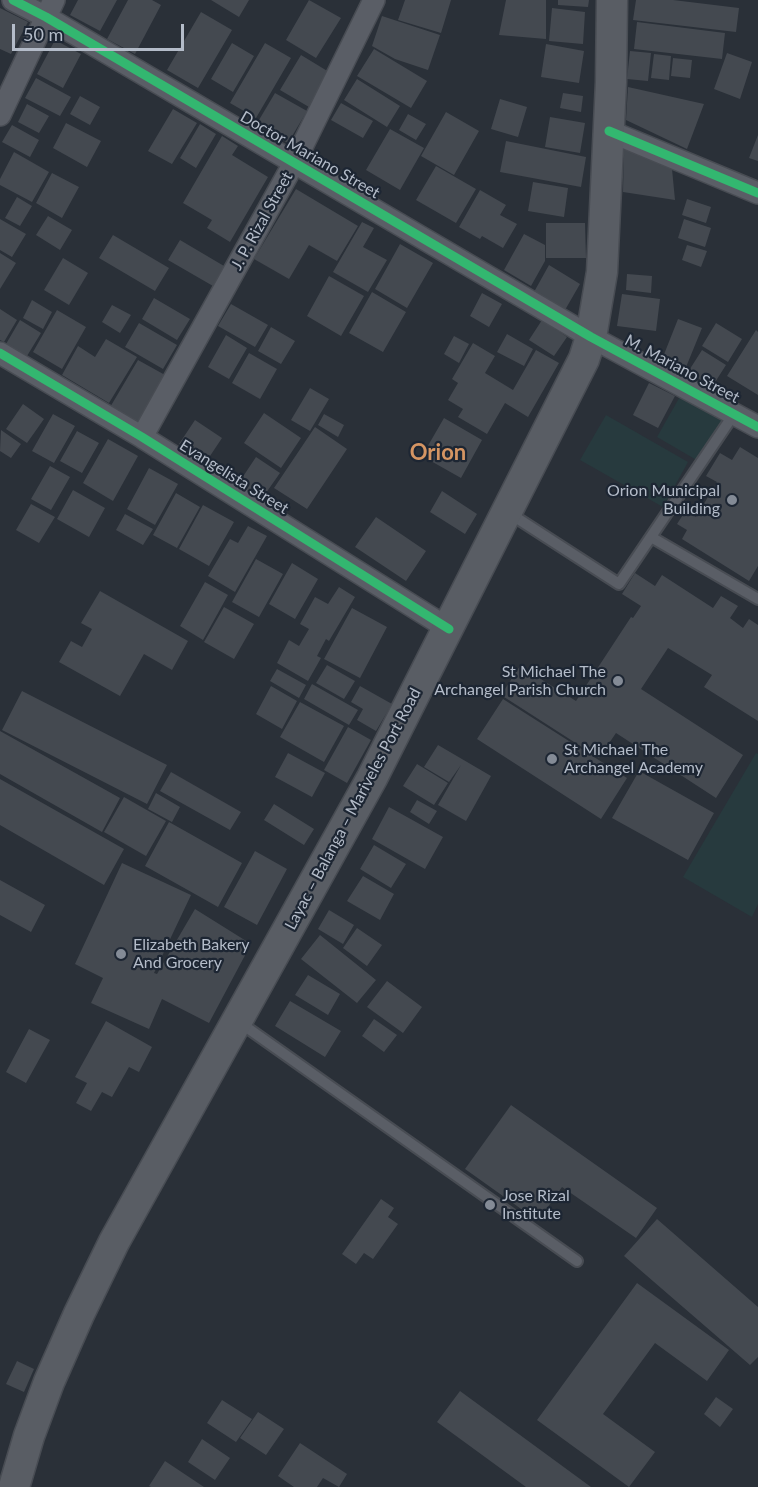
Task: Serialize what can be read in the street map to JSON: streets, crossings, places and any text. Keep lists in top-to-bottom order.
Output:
{
  "streets": {
    "main road": ["Layac – Balanga – Mariveles Port Road"],
    "street": [
      "Doctor Mariano Street",
      "J. P. Rizal Street",
      "M. Mariano Street",
      "Evangelista Street"
    ]
  },
  "crossings": [
    ["Doctor Mariano Street", "J. P. Rizal Street"],
    ["Doctor Mariano Street", "M. Mariano Street"],
    ["Doctor Mariano Street", "Layac – Balanga – Mariveles Port Road"],
    ["J. P. Rizal Street", "Evangelista Street"],
    ["M. Mariano Street", "Layac – Balanga – Mariveles Port Road"],
    ["Evangelista Street", "Layac – Balanga – Mariveles Port Road"]
  ],
  "districts": ["Orion"],
  "places": [
    "Orion Municipal Building",
    "St Michael The Archangel Parish Church",
    "St Michael The Archangel Academy",
    "Elizabeth Bakery And Grocery",
    "Jose Rizal Institute"
  ],
  "scale_bar": "50 m"
}
